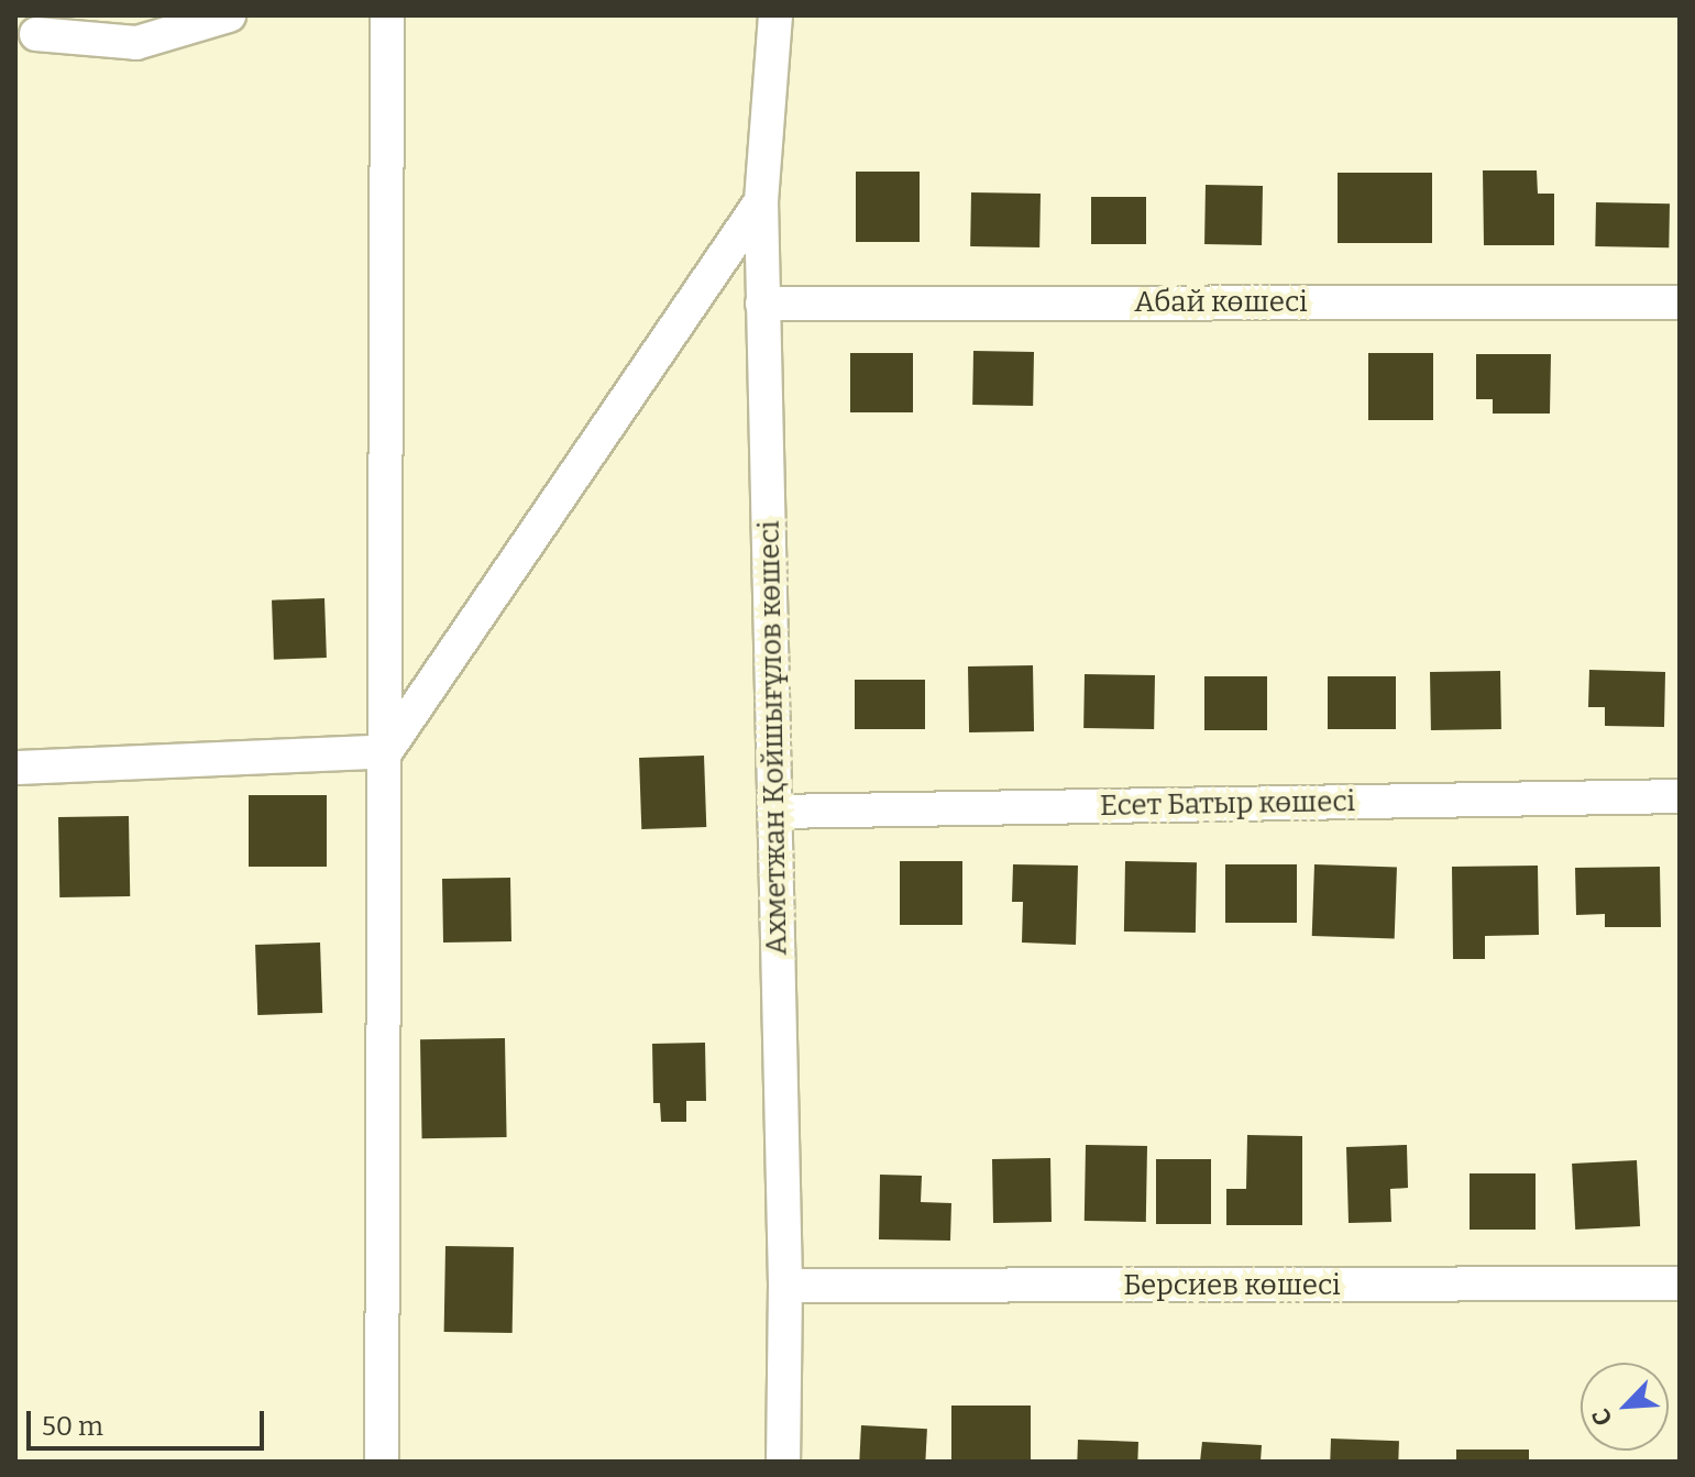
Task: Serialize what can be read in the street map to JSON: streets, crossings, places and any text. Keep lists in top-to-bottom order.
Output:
{
  "streets": {
    "street": [
      "Абай көшесі",
      "Ахметжан Қойшығұлов көшесі",
      "Есет Батыр көшесі",
      "Берсиев көшесі"
    ]
  },
  "crossings": [
    ["Абай көшесі", "Ахметжан Қойшығұлов көшесі"],
    ["Ахметжан Қойшығұлов көшесі", "Есет Батыр көшесі"],
    ["Ахметжан Қойшығұлов көшесі", "Берсиев көшесі"]
  ],
  "scale_bar": "50 m",
  "north": "bottom left"
}
